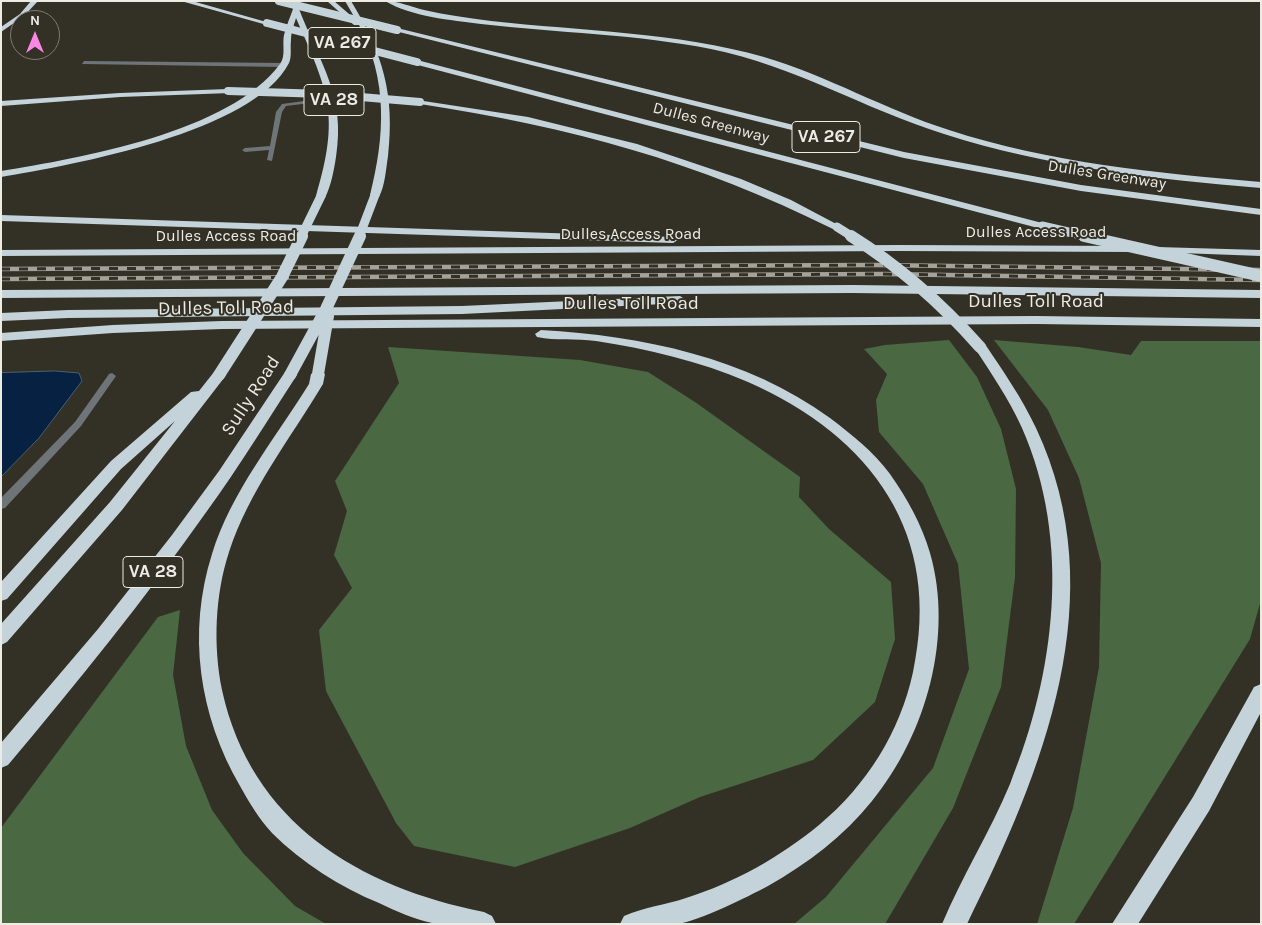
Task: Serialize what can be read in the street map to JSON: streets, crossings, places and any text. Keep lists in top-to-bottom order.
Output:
{
  "streets": {
    "highway": [
      "VA 267",
      "VA 28",
      "Dulles Greenway",
      "Dulles Access Road",
      "Dulles Toll Road",
      "Sully Road"
    ]
  },
  "north": "top"
}
